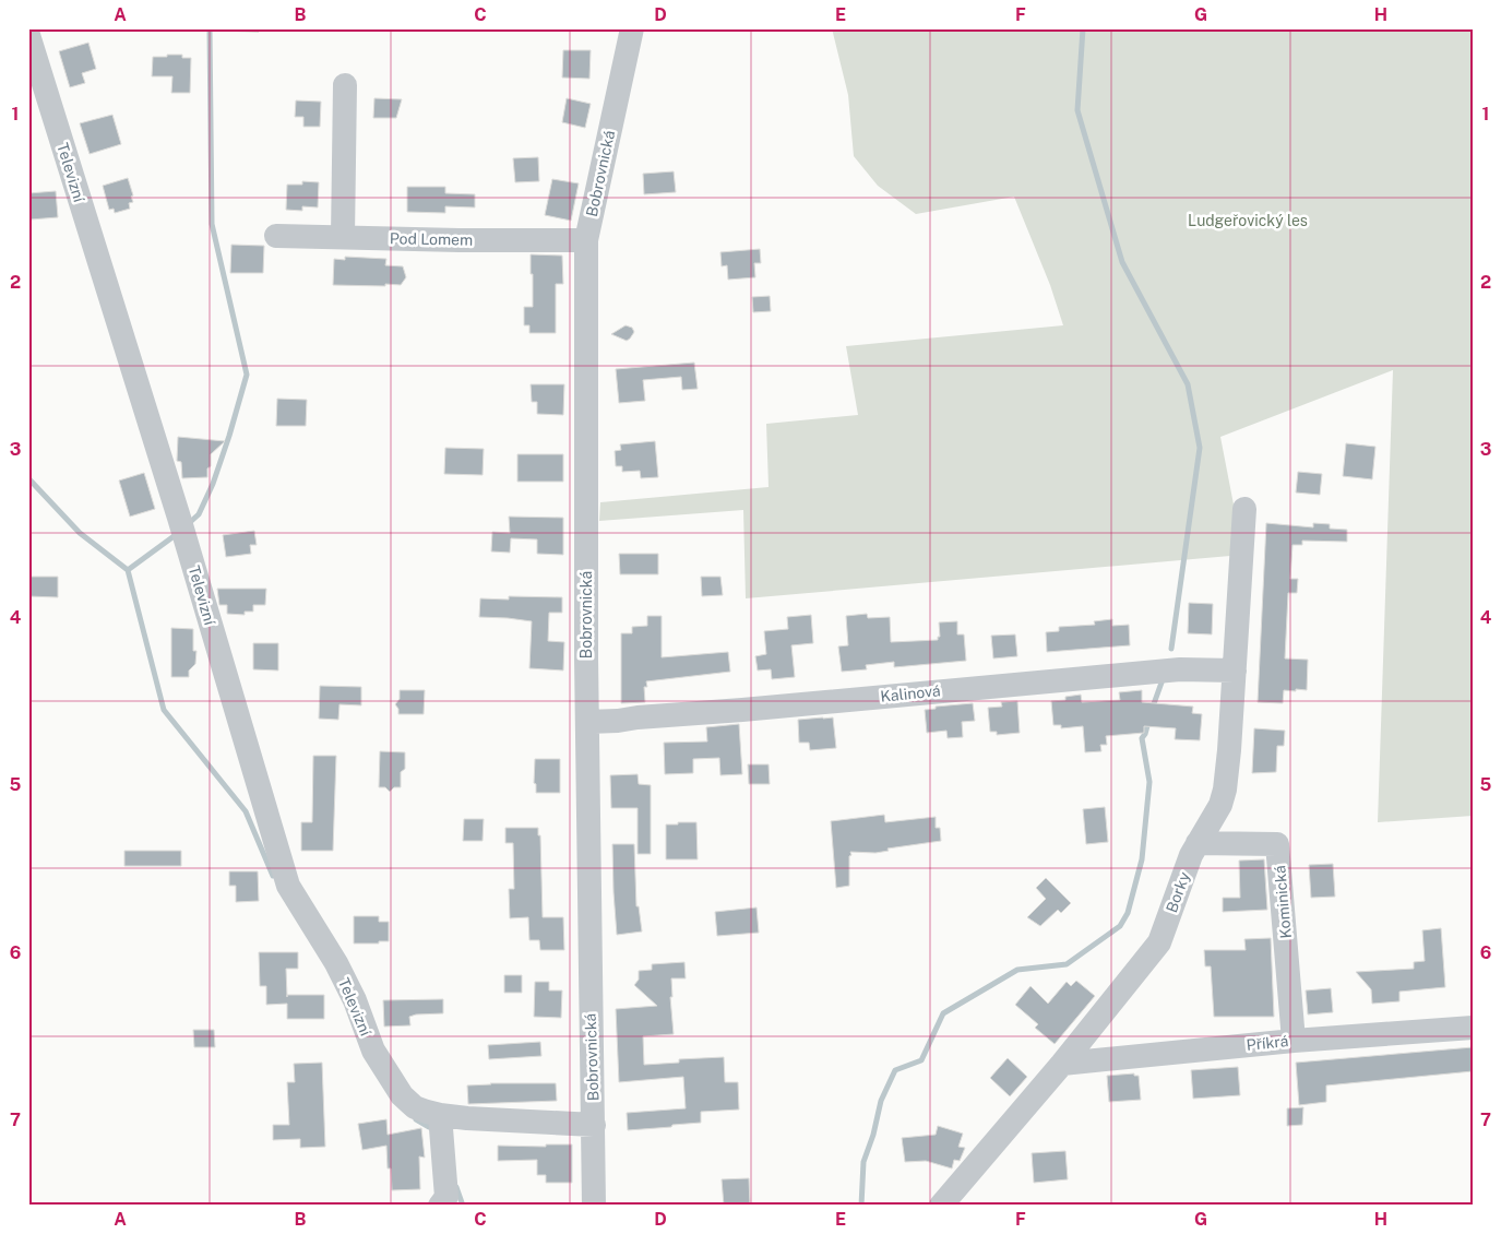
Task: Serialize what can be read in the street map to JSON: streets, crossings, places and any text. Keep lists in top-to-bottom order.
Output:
{
  "streets": {
    "street": [
      "Televizní",
      "Bobrovnická",
      "Pod Lomem",
      "Kalinová",
      "Borky",
      "Kominická",
      "Příkrá"
    ]
  },
  "crossings": [
    ["Televizní", "Bobrovnická"],
    ["Bobrovnická", "Pod Lomem"],
    ["Bobrovnická", "Kalinová"],
    ["Kalinová", "Borky"],
    ["Borky", "Kominická"],
    ["Borky", "Příkrá"],
    ["Kominická", "Příkrá"]
  ],
  "parks": ["Ludgeřovický les"],
  "grid": {
    "columns": [
      "A",
      "B",
      "C",
      "D",
      "E",
      "F",
      "G",
      "H"
    ],
    "rows": [
      "1",
      "2",
      "3",
      "4",
      "5",
      "6",
      "7"
    ]
  }
}
